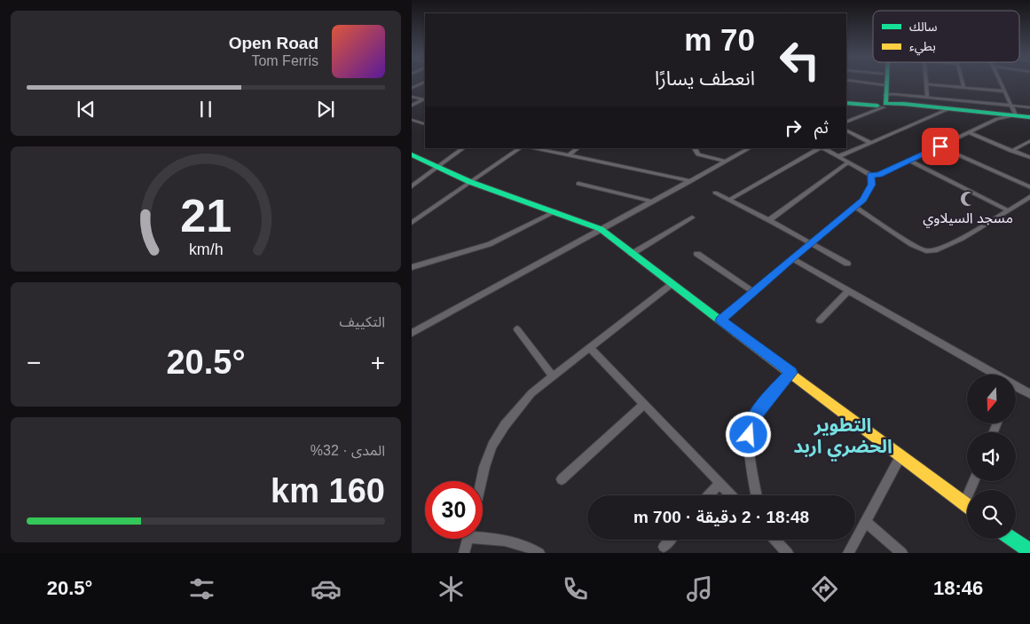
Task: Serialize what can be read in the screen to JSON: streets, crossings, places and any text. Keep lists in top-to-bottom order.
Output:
{
  "districts": ["التطوير الحضري اربد"],
  "places": {
    "mosque": ["مسجد السيلاوي"]
  },
  "legend": ["سالك", "بطيء"],
  "north": "bottom",
  "page": {
    "turn": ["70 m", "انعطف يسارًا"],
    "song": ["Open Road", "Tom Ferris"],
    "then": "ثم",
    "tile": [
      "التكييف",
      ["المدى · 32%", "160 km"]
    ],
    "heat": ["−", "20.5°", "+"],
    "limit": "30",
    "trip": "18:48 · 2 دقيقة · 700 m",
    "tabs": ["18:46", "20.5°"],
    "gauge": ["21", "km/h"]
  }
}
